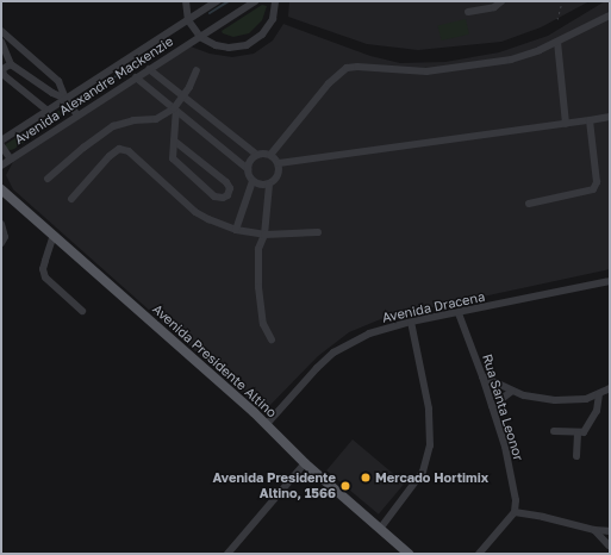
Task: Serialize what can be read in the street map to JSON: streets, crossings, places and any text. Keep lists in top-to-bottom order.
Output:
{
  "streets": {
    "main road": ["Avenida Presidente Altino"],
    "street": ["Avenida Alexandre Mackenzie", "Avenida Dracena", "Rua Santa Leonor"]
  },
  "crossings": [
    ["Avenida Dracena", "Avenida Presidente Altino"],
    ["Avenida Dracena", "Rua Santa Leonor"]
  ],
  "places": ["Mercado Hortimix", "Avenida Presidente Altino, 1566"]
}
